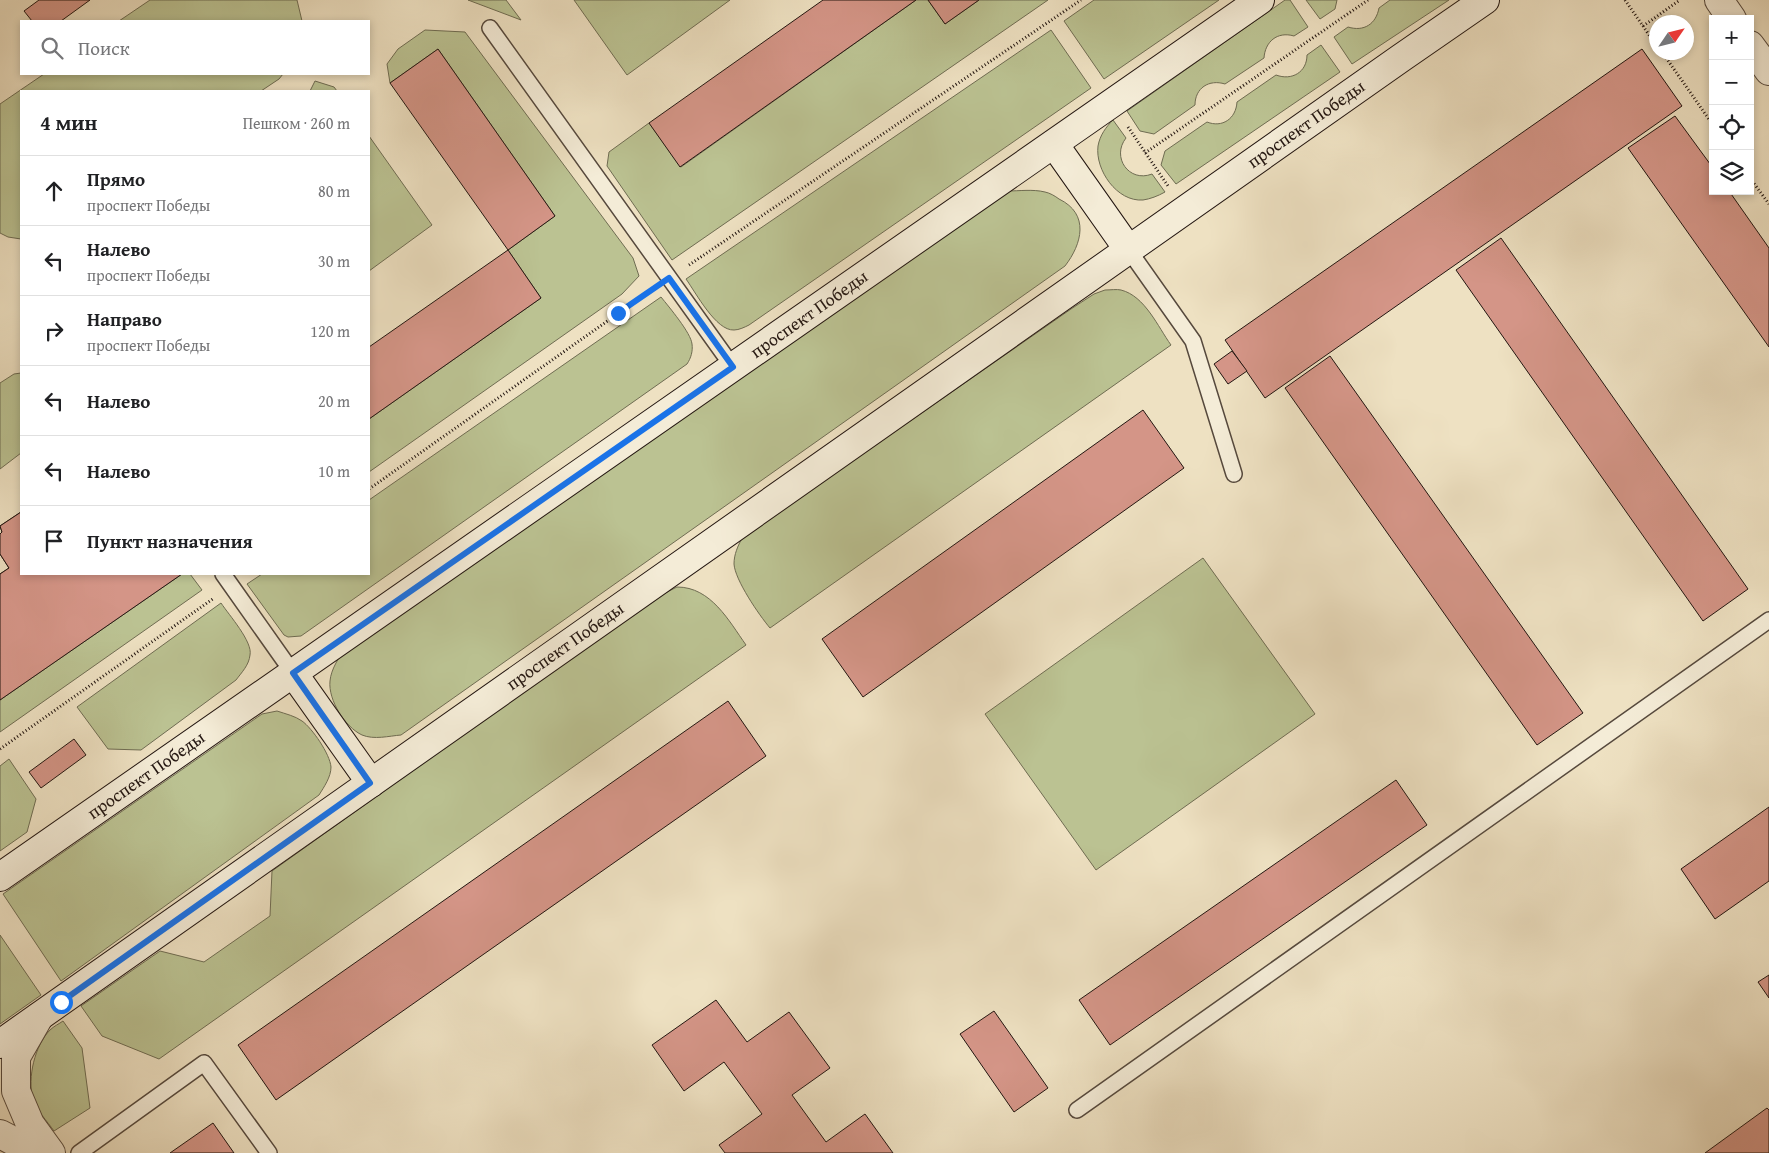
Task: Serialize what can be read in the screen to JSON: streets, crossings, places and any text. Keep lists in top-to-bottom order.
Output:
{
  "streets": {
    "main road": ["проспект Победы"]
  },
  "north": "top right",
  "page": {
    "map_buttons": ["+", "−"],
    "search": "Поиск",
    "heading": ["4 мин", "Пешком · 260 m"],
    "list": [
      ["Прямо", "проспект Победы", "80 m"],
      ["Налево", "проспект Победы", "30 m"],
      ["Направо", "проспект Победы", "120 m"],
      ["Налево", "20 m"],
      ["Налево", "10 m"],
      "Пункт назначения"
    ]
  }
}
